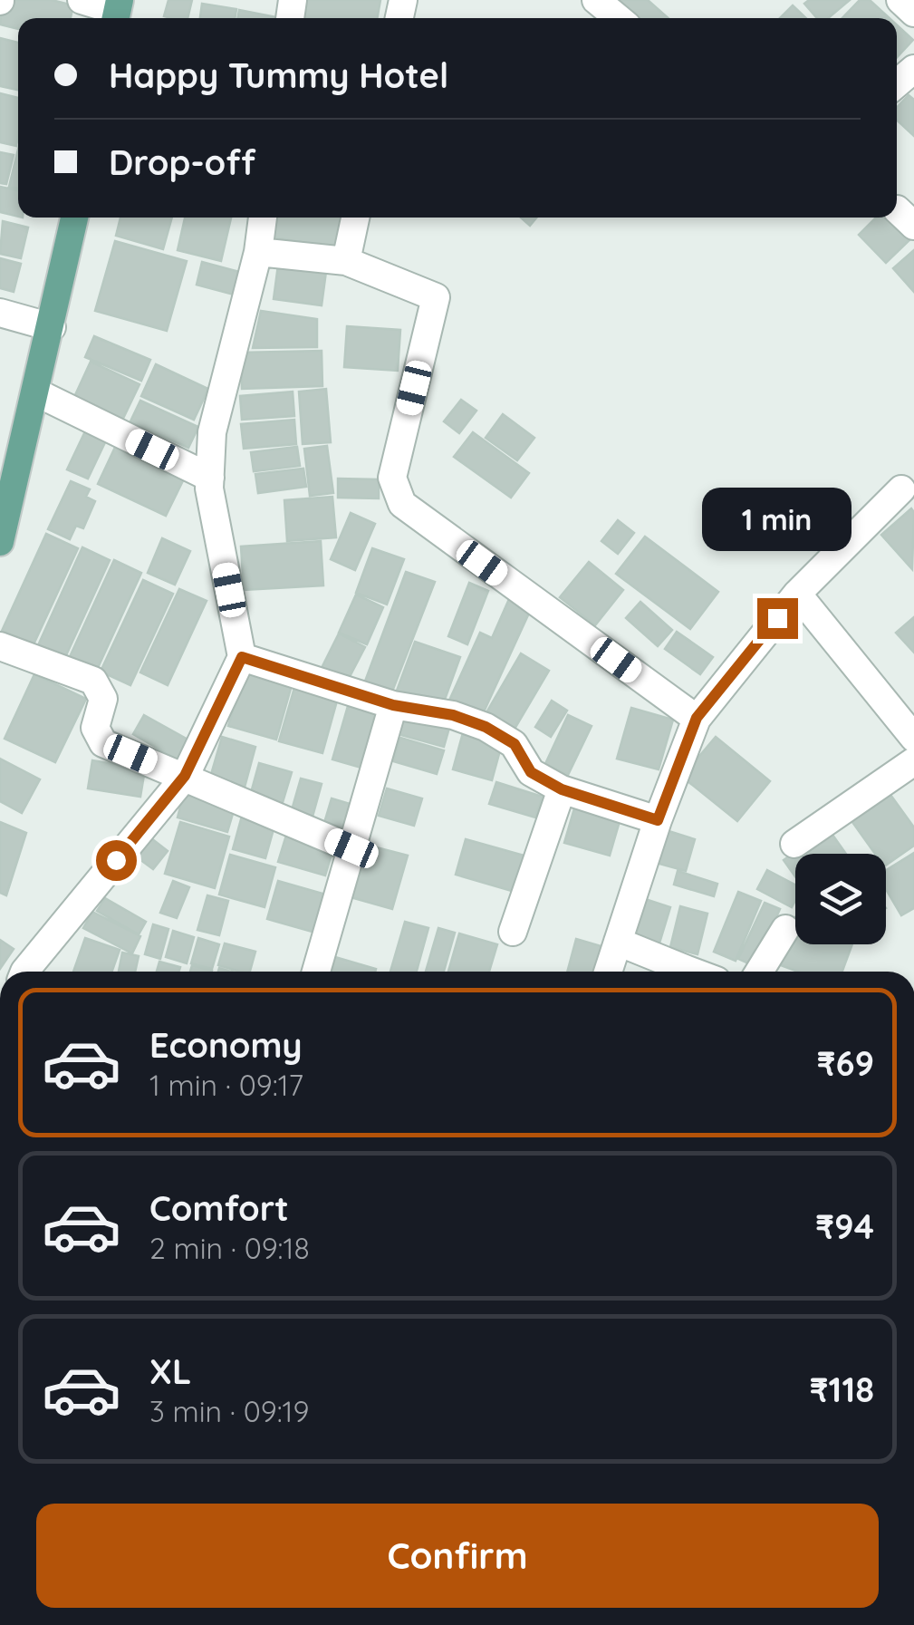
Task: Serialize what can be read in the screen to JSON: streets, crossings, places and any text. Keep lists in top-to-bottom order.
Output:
{
  "page": {
    "banner": ["Happy Tummy Hotel", "Drop-off"],
    "bubble": "1 min",
    "list": [
      {
        "name": "Economy",
        "note": "1 min · 09:17",
        "value": "₹69"
      },
      {
        "name": "Comfort",
        "note": "2 min · 09:18",
        "value": "₹94"
      },
      {
        "name": "XL",
        "note": "3 min · 09:19",
        "value": "₹118"
      }
    ],
    "buttons": "Confirm"
  }
}
